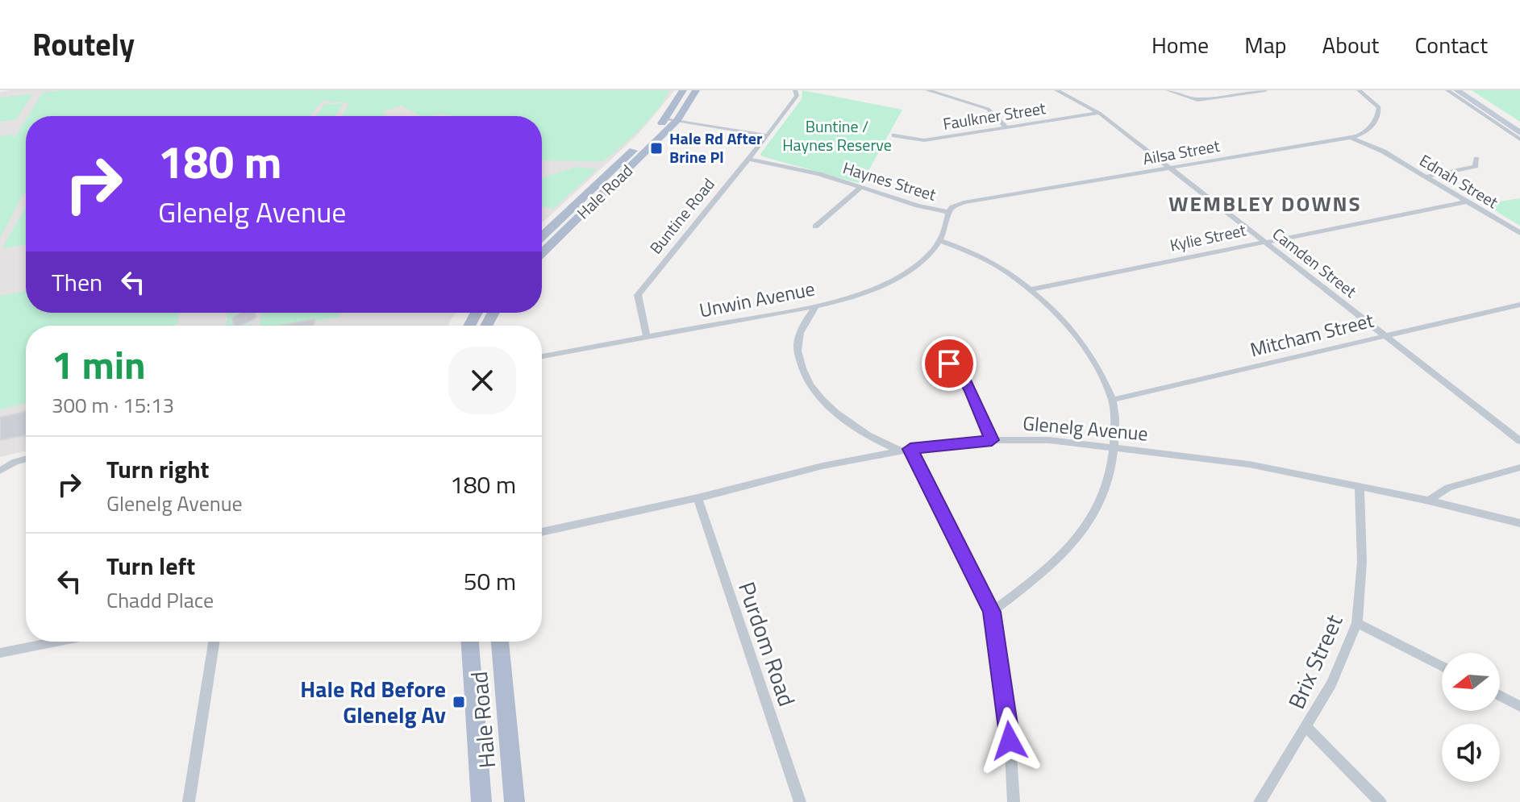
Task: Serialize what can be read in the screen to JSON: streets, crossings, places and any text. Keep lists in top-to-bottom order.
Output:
{
  "streets": {
    "main road": ["Hale Road"],
    "street": [
      "Faulkner Street",
      "Ailsa Street",
      "Haynes Street",
      "Ednah Street",
      "Buntine Road",
      "Kylie Street",
      "Camden Street",
      "Unwin Avenue",
      "Mitcham Street",
      "Glenelg Avenue",
      "Purdom Road",
      "Brix Street"
    ]
  },
  "crossings": [
    ["Faulkner Street", "Camden Street"],
    ["Ailsa Street", "Haynes Street"],
    ["Ailsa Street", "Ednah Street"],
    ["Ailsa Street", "Camden Street"],
    ["Ailsa Street", "Unwin Avenue"],
    ["Haynes Street", "Buntine Road"],
    ["Haynes Street", "Unwin Avenue"],
    ["Ednah Street", "Kylie Street"],
    ["Buntine Road", "Unwin Avenue"],
    ["Kylie Street", "Camden Street"],
    ["Camden Street", "Mitcham Street"],
    ["Glenelg Avenue", "Purdom Road"],
    ["Glenelg Avenue", "Brix Street"]
  ],
  "districts": ["WEMBLEY DOWNS"],
  "parks": ["Buntine / Haynes Reserve"],
  "places": {
    "transit": ["Hale Rd After Brine Pl", "Hale Rd Before Glenelg Av"]
  },
  "north": "left",
  "page": {
    "header": "Routely",
    "nav": [
      "Home",
      "Map",
      "About",
      "Contact"
    ],
    "turn": ["180 m", "Glenelg Avenue"],
    "then": "Then",
    "heading": ["1 min", "300 m · 15:13"],
    "list": [
      {
        "name": "Turn right",
        "note": "Glenelg Avenue",
        "value": "180 m"
      },
      {
        "name": "Turn left",
        "note": "Chadd Place",
        "value": "50 m"
      }
    ]
  }
}
